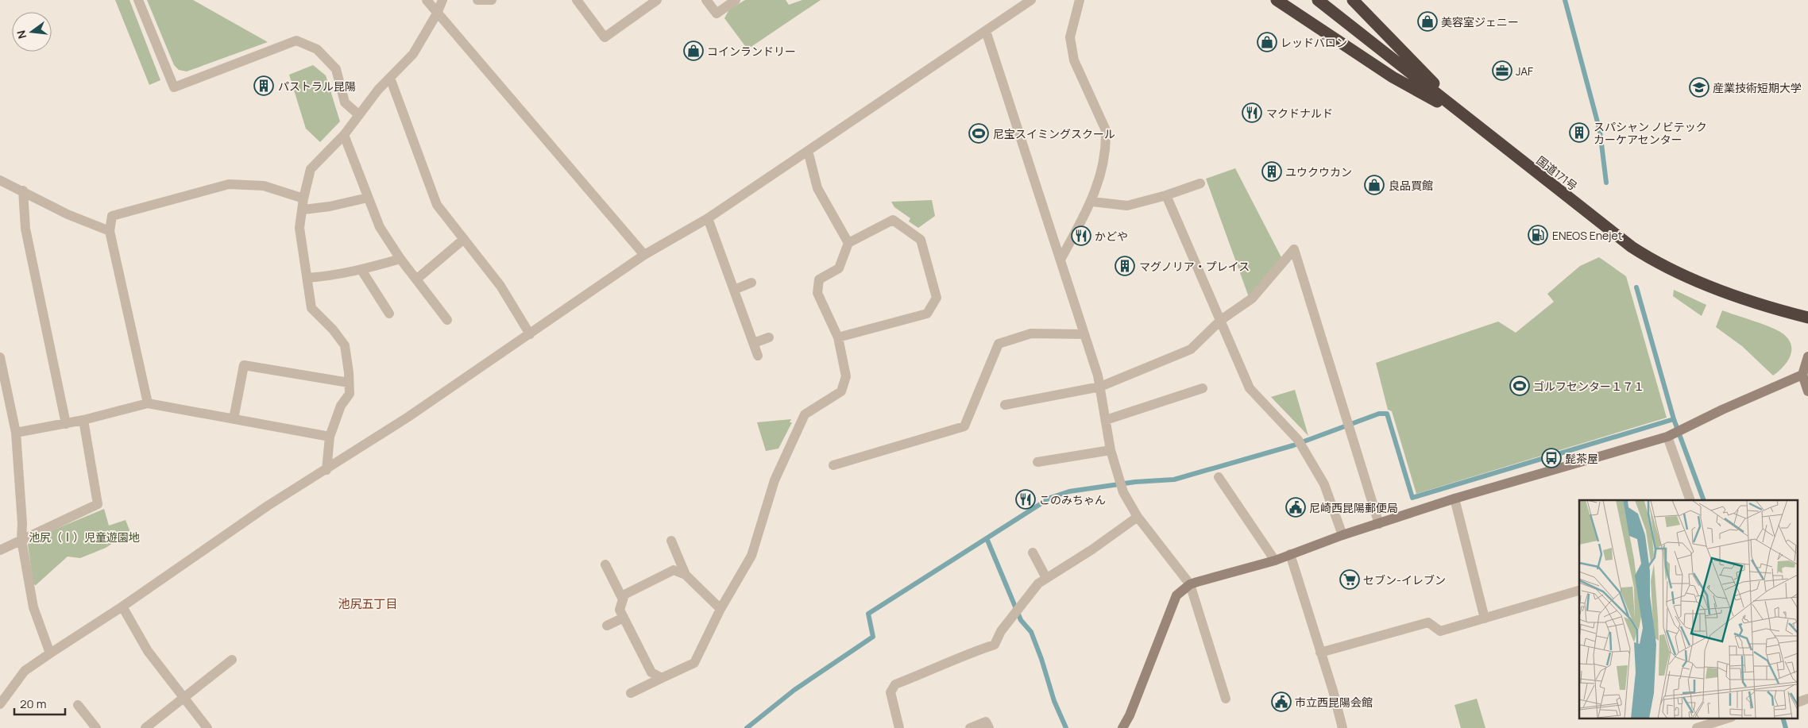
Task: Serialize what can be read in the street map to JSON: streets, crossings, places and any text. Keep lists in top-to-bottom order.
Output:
{
  "streets": {
    "highway": ["国道171号"]
  },
  "districts": ["池尻五丁目"],
  "parks": ["池尻（Ⅰ）児童遊園地"],
  "places": {
    "shop": [
      "美容室ジェニー",
      "レッドバロン",
      "コインランドリー",
      "良品買館"
    ],
    "office": ["JAF"],
    "building": [
      "パストラル昆陽",
      "スパシャン ノビテック カーケアセンター",
      "ユウクウカン",
      "マグノリア・プレイス"
    ],
    "school or university": ["産業技術短期大学"],
    "restaurant": ["マクドナルド", "かどや", "このみちゃん"],
    "sports": ["尼宝スイミングスクール", "ゴルフセンター１７１"],
    "fuel station": ["ENEOS Enejet"],
    "bus stop": ["髭茶屋"],
    "public building": ["尼崎西昆陽郵便局", "市立西昆陽会館"],
    "supermarket": ["セブン-イレブン"]
  },
  "scale_bar": "20 m",
  "north": "left"
}
